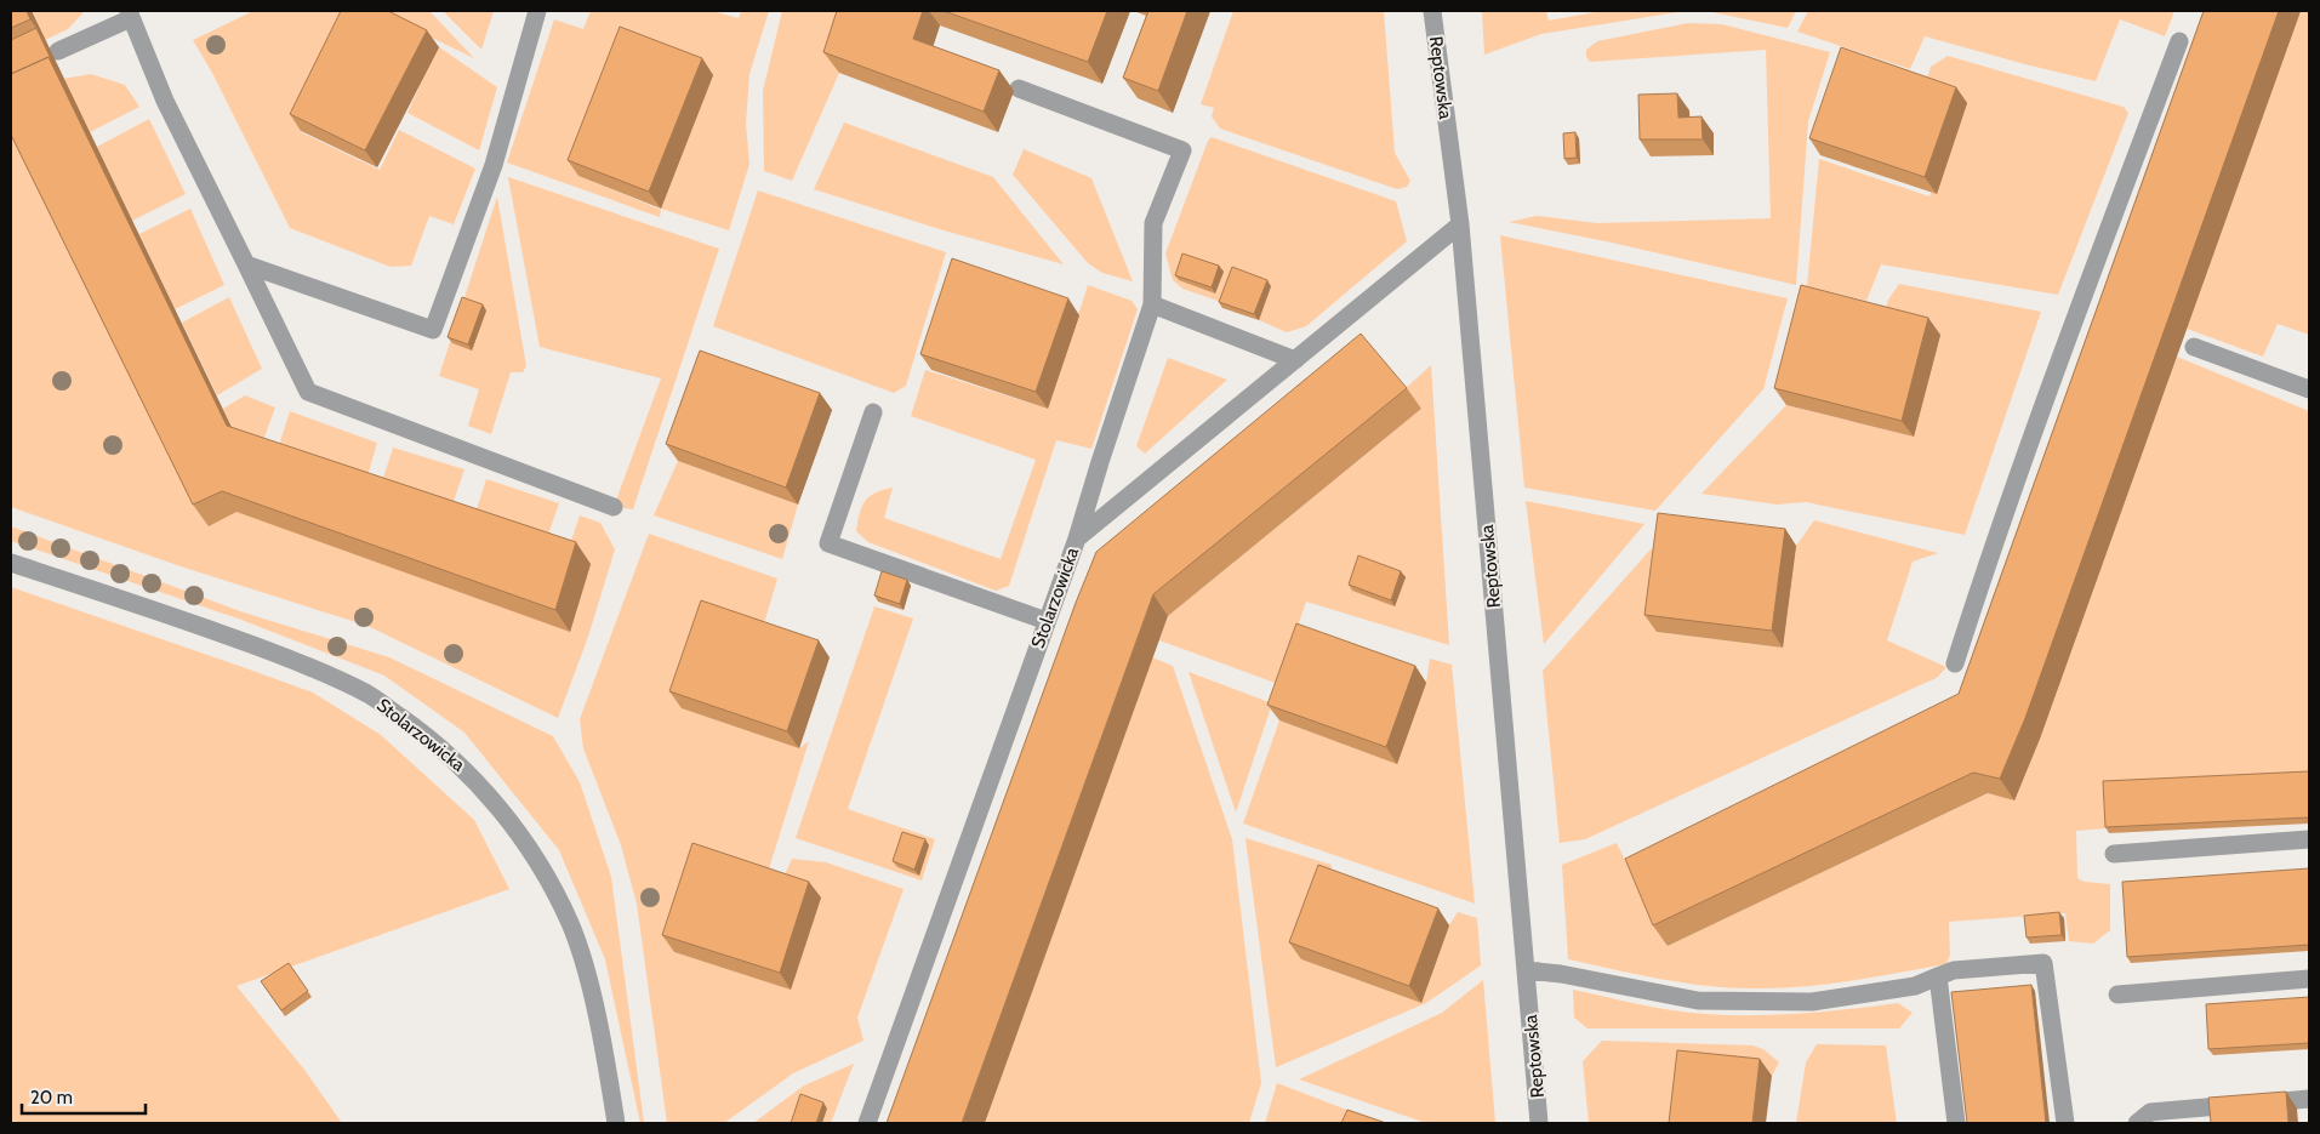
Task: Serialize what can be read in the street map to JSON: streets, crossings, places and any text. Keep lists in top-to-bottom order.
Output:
{
  "streets": {
    "street": ["Reptowska", "Stolarzowicka"]
  },
  "crossings": [
    ["Reptowska", "Stolarzowicka"]
  ],
  "scale_bar": "20 m"
}
